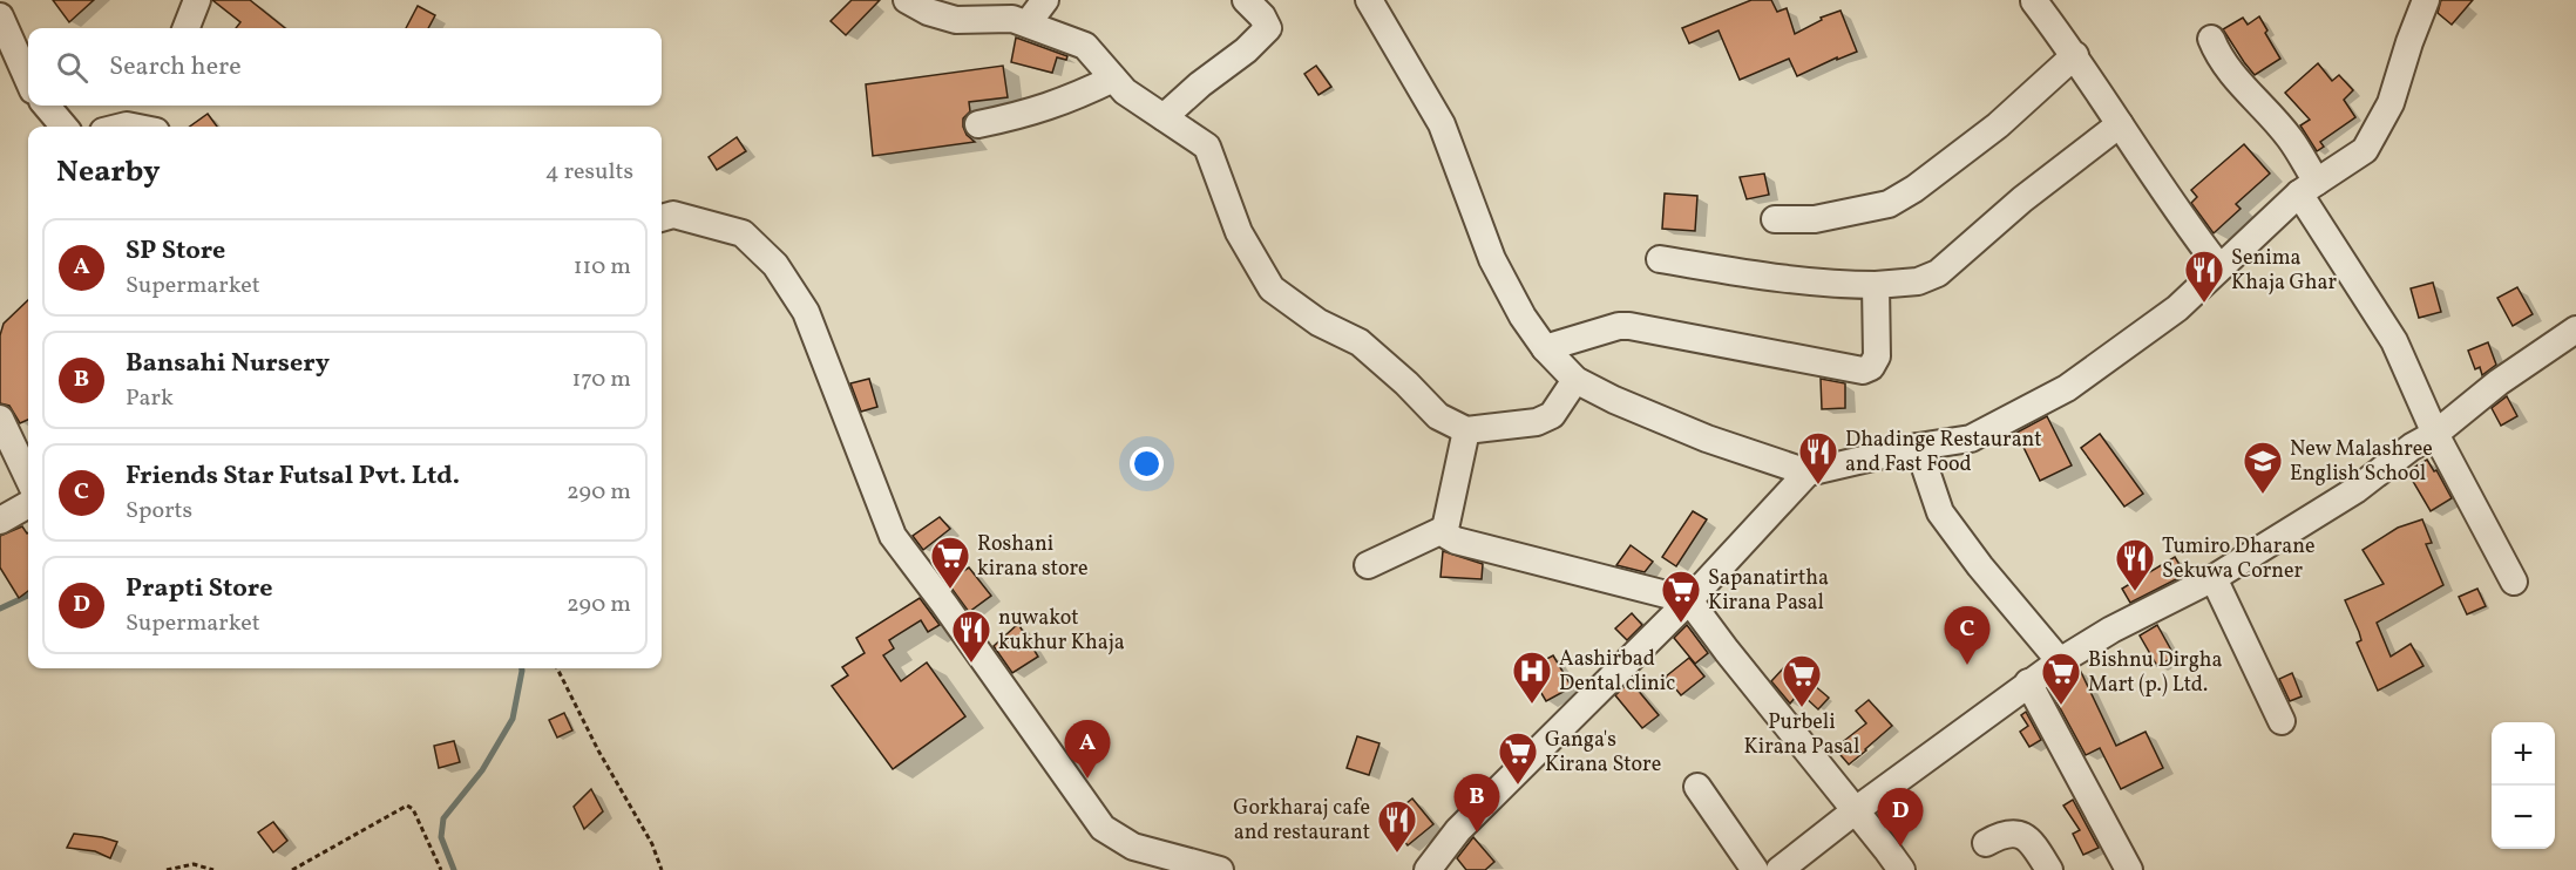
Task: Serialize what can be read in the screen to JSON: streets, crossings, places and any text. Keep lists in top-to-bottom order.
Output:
{
  "places": {
    "restaurant": [
      "Senima Khaja Ghar",
      "Dhadinge Restaurant and Fast Food",
      "Tumiro Dharane Sekuwa Corner",
      "nuwakot kukhur Khaja",
      "Gorkharaj cafe and restaurant"
    ],
    "school or university": ["New Malashree English School"],
    "supermarket": [
      "Roshani kirana store",
      "Sapanatirtha Kirana Pasal",
      "Bishnu Dirgha Mart (p.) Ltd.",
      "Purbeli Kirana Pasal",
      "Ganga's Kirana Store"
    ],
    "hospital": ["Aashirbad Dental clinic"]
  },
  "page": {
    "search": "Search here",
    "heading": ["Nearby", "4 results"],
    "list": [
      {
        "mark": "A",
        "name": "SP Store",
        "note": "Supermarket",
        "value": "110 m"
      },
      {
        "mark": "B",
        "name": "Bansahi Nursery",
        "note": "Park",
        "value": "170 m"
      },
      {
        "mark": "C",
        "name": "Friends Star Futsal Pvt. Ltd.",
        "note": "Sports",
        "value": "290 m"
      },
      {
        "mark": "D",
        "name": "Prapti Store",
        "note": "Supermarket",
        "value": "290 m"
      }
    ],
    "pins": [
      "C",
      "A",
      "B",
      "D"
    ],
    "map_buttons": ["+", "−"]
  }
}
